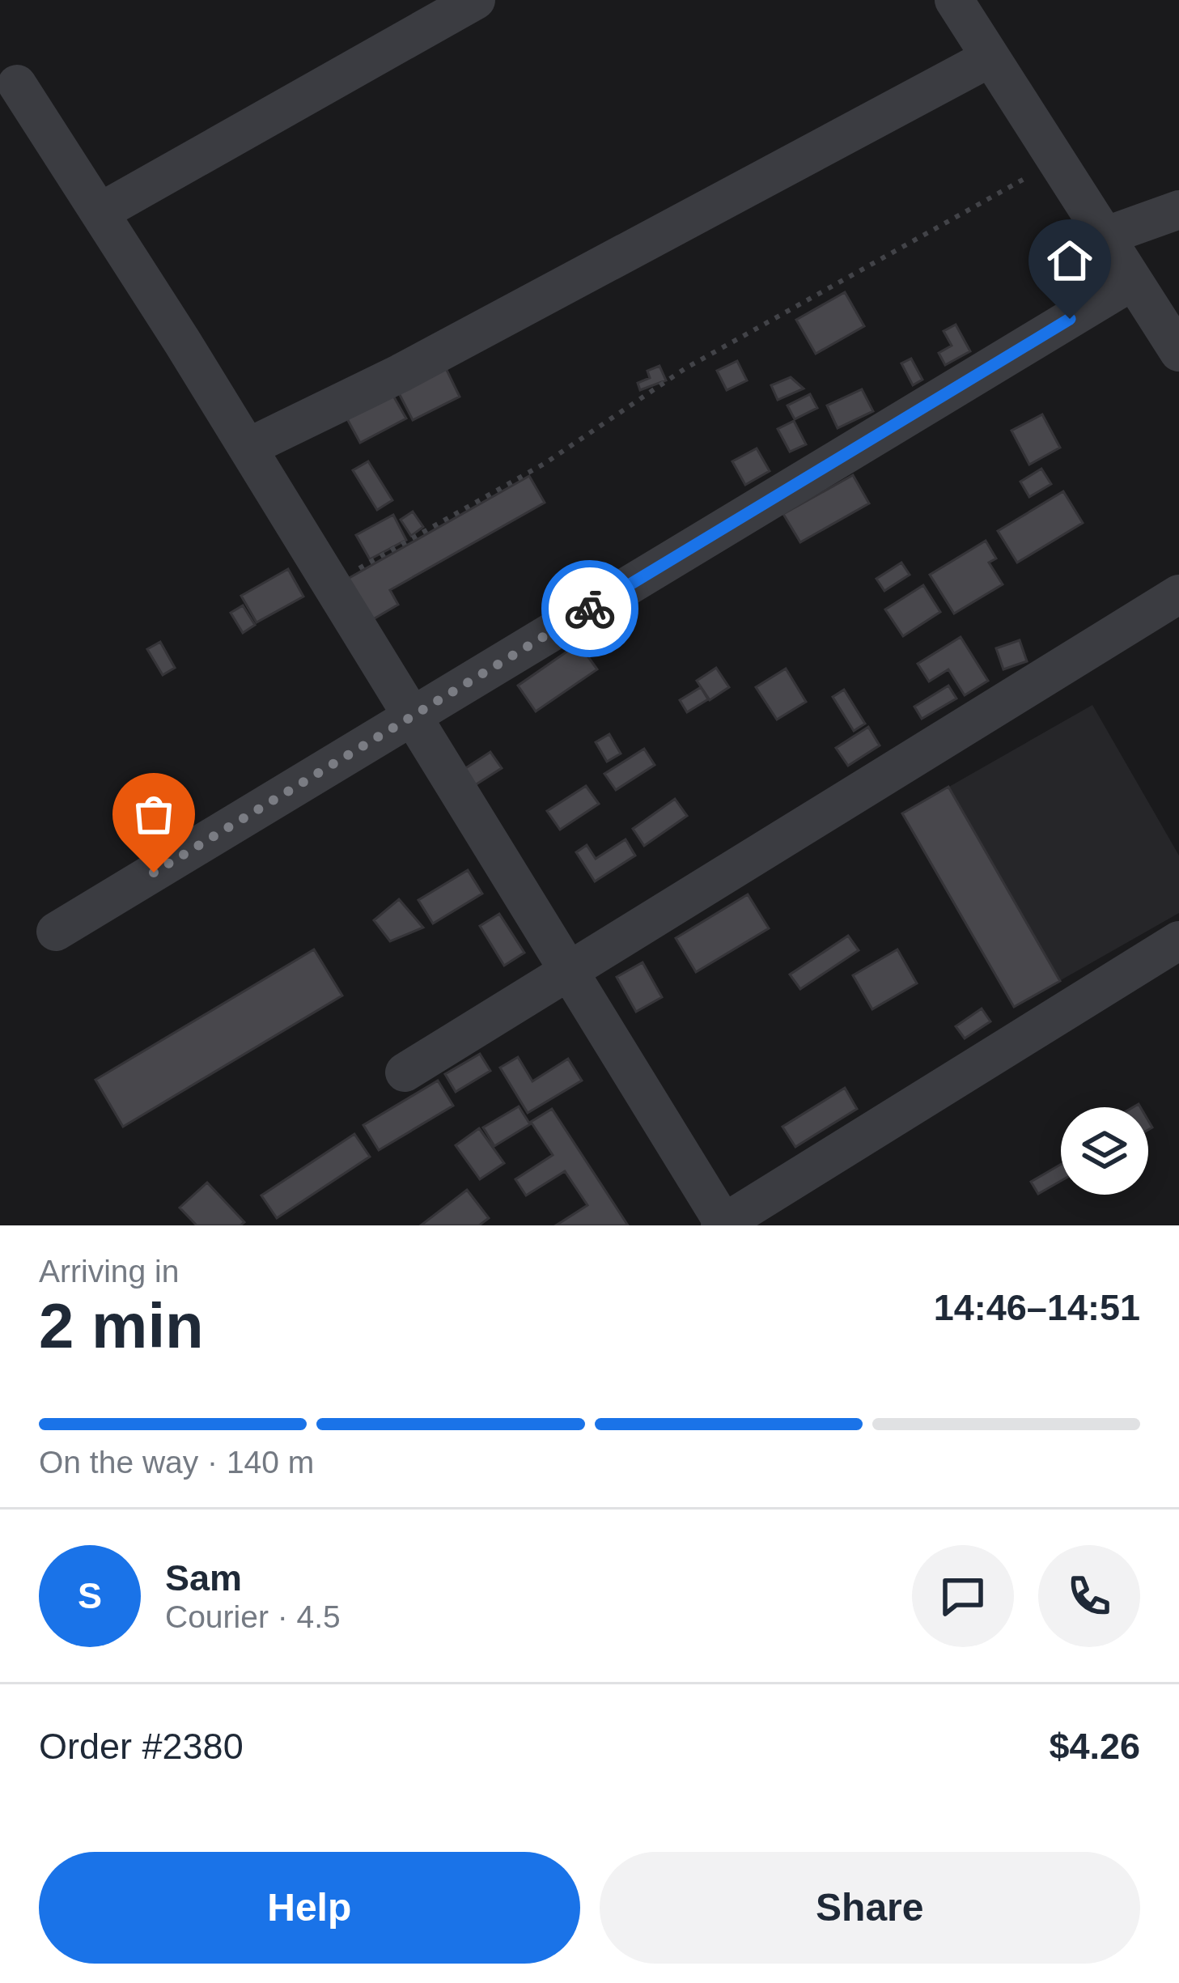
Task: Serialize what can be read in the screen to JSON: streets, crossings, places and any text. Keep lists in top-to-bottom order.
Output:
{
  "page": {
    "heading": ["2 min", "Arriving in", "14:46–14:51"],
    "panel": [
      "Sam",
      "Courier · 4.5",
      "Order #2380",
      "$4.26"
    ],
    "bar": "On the way · 140 m",
    "round": "S",
    "buttons": ["Help", "Share"]
  }
}
